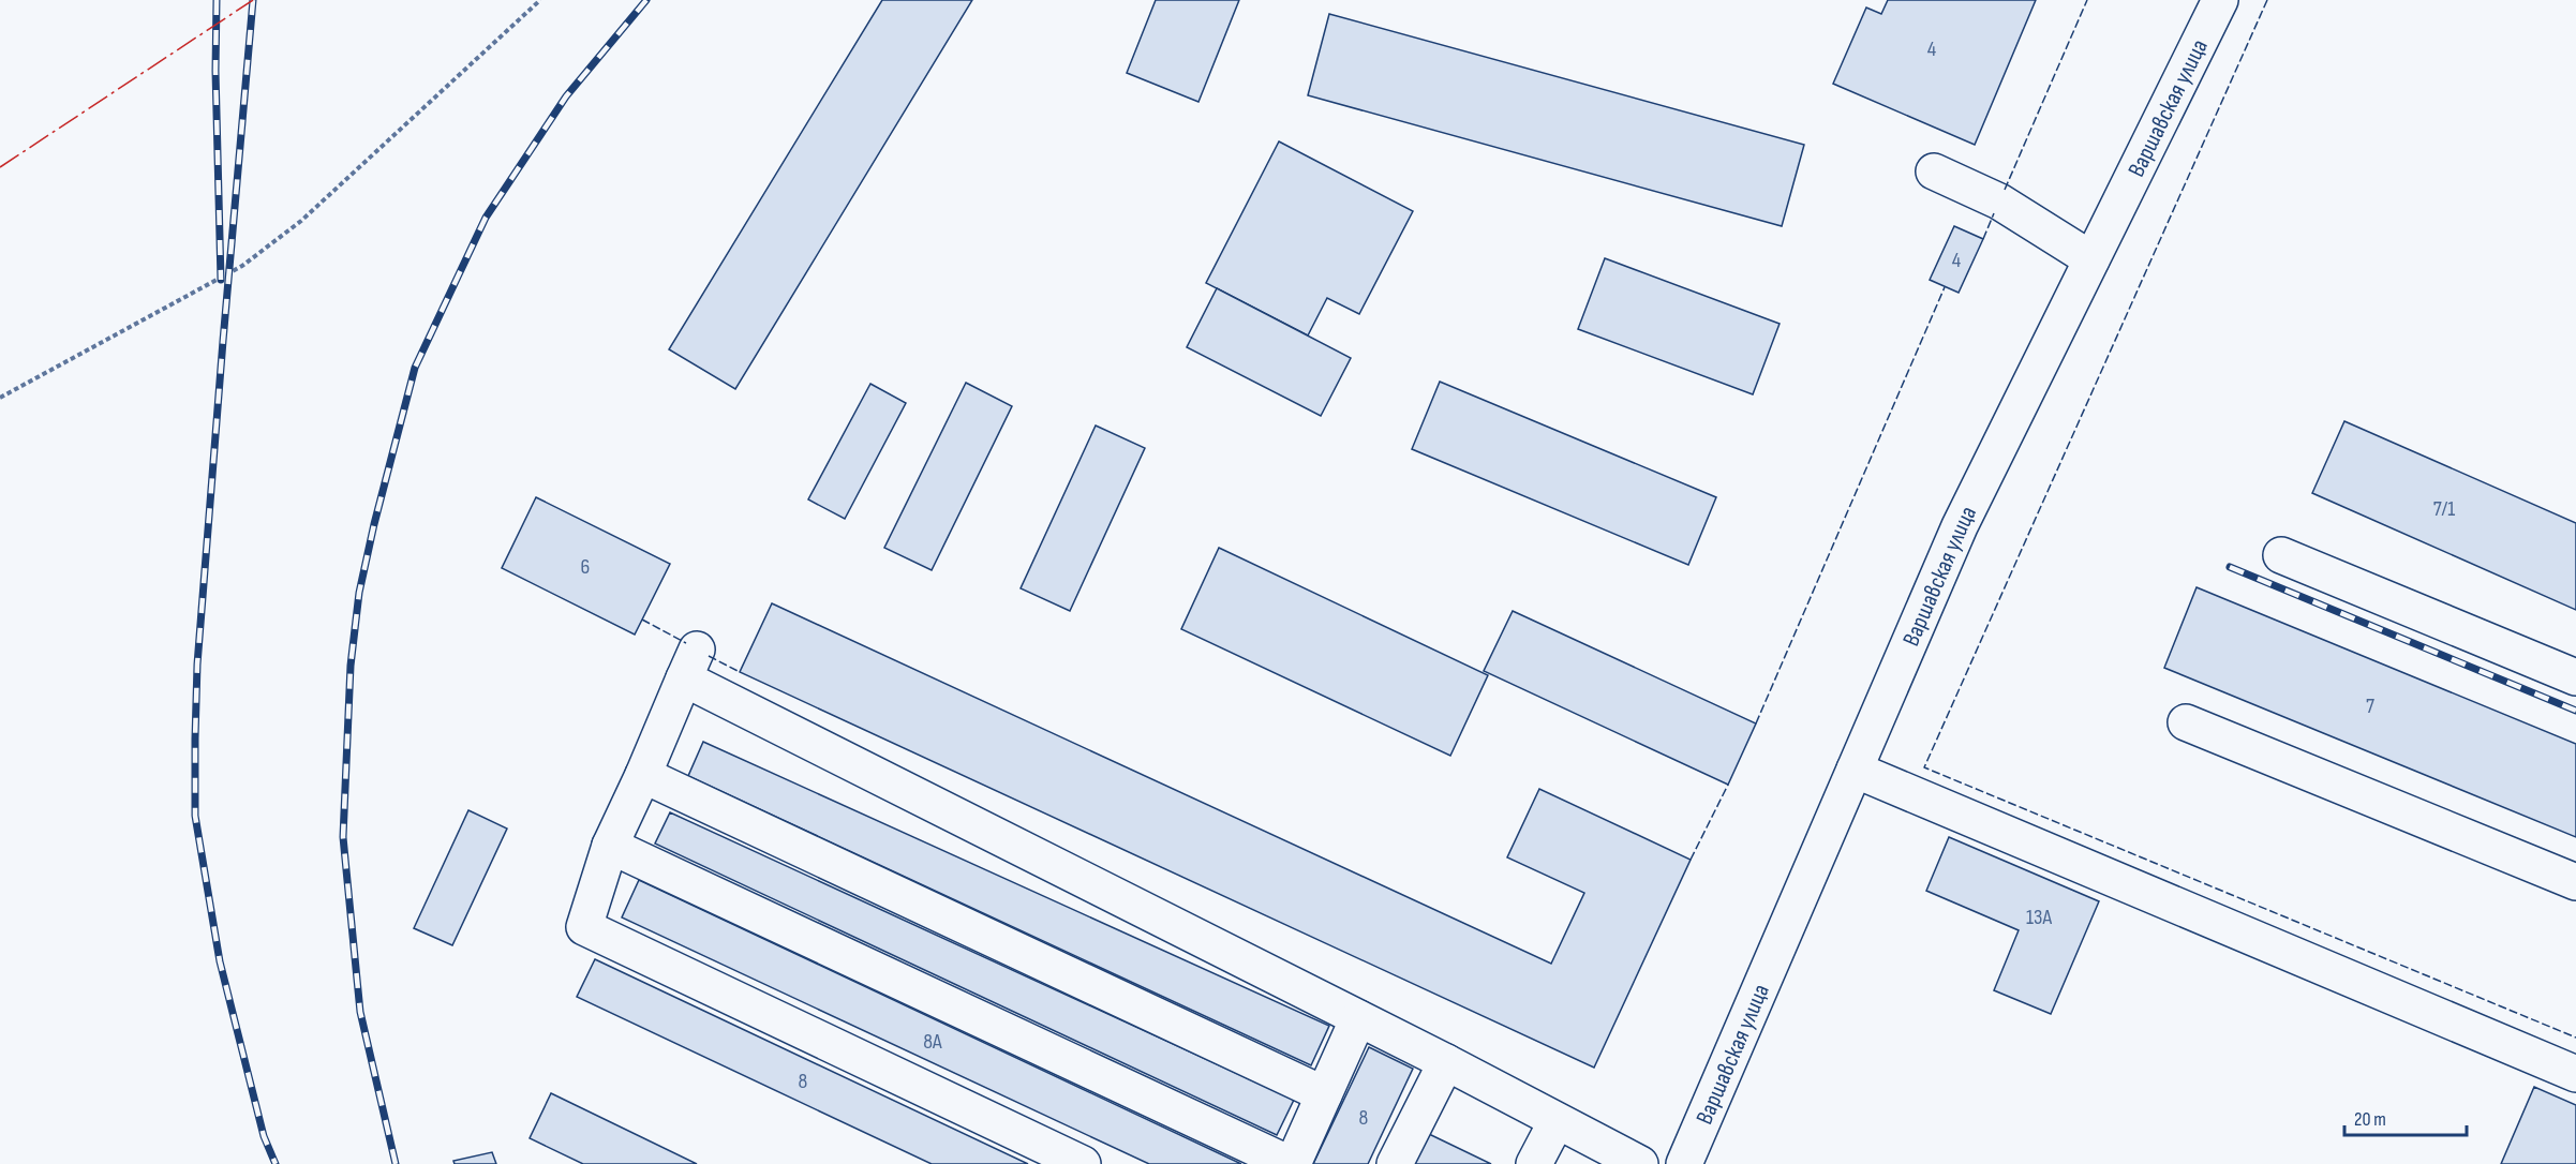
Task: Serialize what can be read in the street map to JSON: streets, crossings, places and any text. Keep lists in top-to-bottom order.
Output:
{
  "streets": {
    "street": ["Варшавская улица"]
  },
  "house_numbers": [
    "4",
    "4",
    "7/1",
    "6",
    "7",
    "13А",
    "8А",
    "8",
    "8"
  ],
  "scale_bar": "20 m"
}
